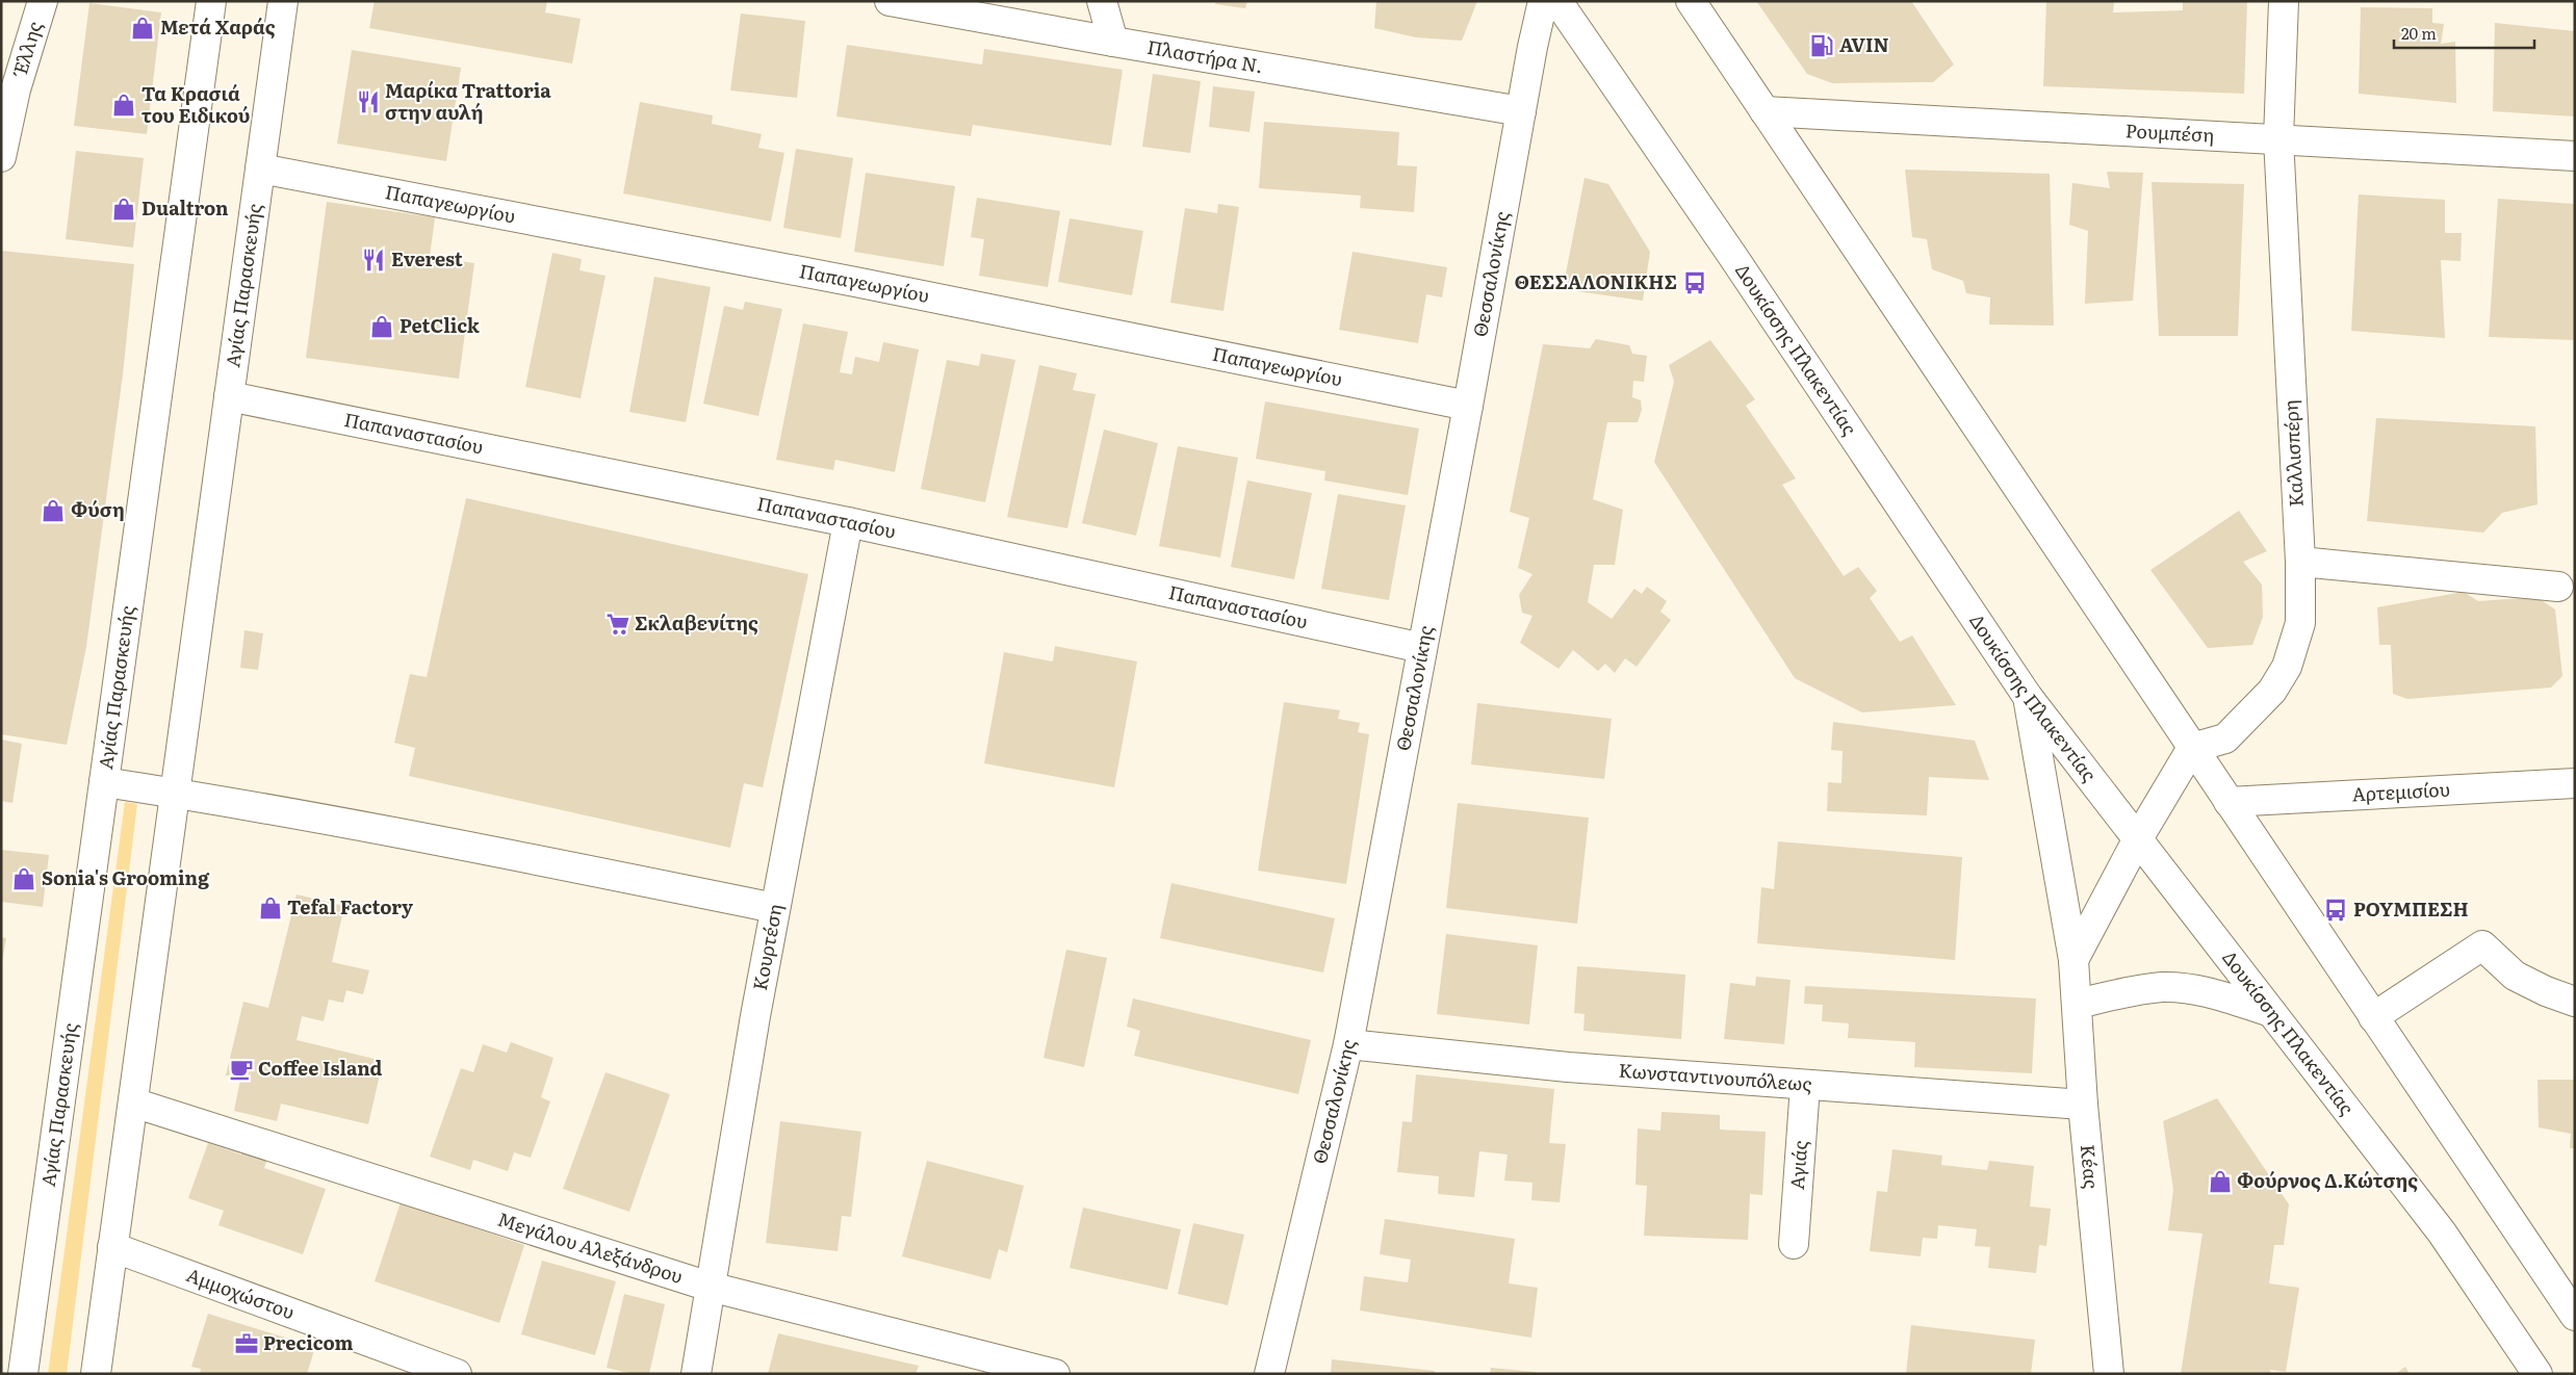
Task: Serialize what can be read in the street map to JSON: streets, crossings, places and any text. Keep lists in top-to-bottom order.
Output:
{
  "streets": {
    "street": [
      "Έλλης",
      "Πλαστήρα Ν.",
      "Ρουμπέση",
      "Παπαγεωργίου",
      "Θεσσαλονίκης",
      "Αγίας Παρασκευής",
      "Δουκίσσης Πλακεντίας",
      "Παπαναστασίου",
      "Καλλισπέρη",
      "Αρτεμισίου",
      "Κουρτέση",
      "Κωνσταντινουπόλεως",
      "Αγιάς",
      "Κέας",
      "Μεγάλου Αλεξάνδρου",
      "Αμμοχώστου"
    ]
  },
  "crossings": [
    ["Πλαστήρα Ν.", "Θεσσαλονίκης"],
    ["Ρουμπέση", "Καλλισπέρη"],
    ["Παπαγεωργίου", "Θεσσαλονίκης"],
    ["Παπαγεωργίου", "Αγίας Παρασκευής"],
    ["Θεσσαλονίκης", "Παπαναστασίου"],
    ["Θεσσαλονίκης", "Κωνσταντινουπόλεως"],
    ["Αγίας Παρασκευής", "Παπαναστασίου"],
    ["Αγίας Παρασκευής", "Μεγάλου Αλεξάνδρου"],
    ["Αγίας Παρασκευής", "Αμμοχώστου"],
    ["Δουκίσσης Πλακεντίας", "Κέας"],
    ["Παπαναστασίου", "Κουρτέση"],
    ["Κουρτέση", "Μεγάλου Αλεξάνδρου"],
    ["Κωνσταντινουπόλεως", "Αγιάς"],
    ["Κωνσταντινουπόλεως", "Κέας"]
  ],
  "places": {
    "shop": [
      "Μετά Χαράς",
      "Τα Κρασιά του Ειδικού",
      "Dualtron",
      "PetClick",
      "Φύση",
      "Sonia's Grooming",
      "Tefal Factory",
      "Φούρνος Δ.Κώτσης"
    ],
    "fuel station": ["AVIN"],
    "restaurant": ["Μαρίκα Trattoria στην αυλή", "Everest"],
    "bus stop": ["ΘΕΣΣΑΛΟΝΙΚΗΣ", "ΡΟΥΜΠΕΣΗ"],
    "supermarket": ["Σκλαβενίτης"],
    "cafe": ["Coffee Island"],
    "office": ["Precicom"]
  },
  "scale_bar": "20 m"
}
